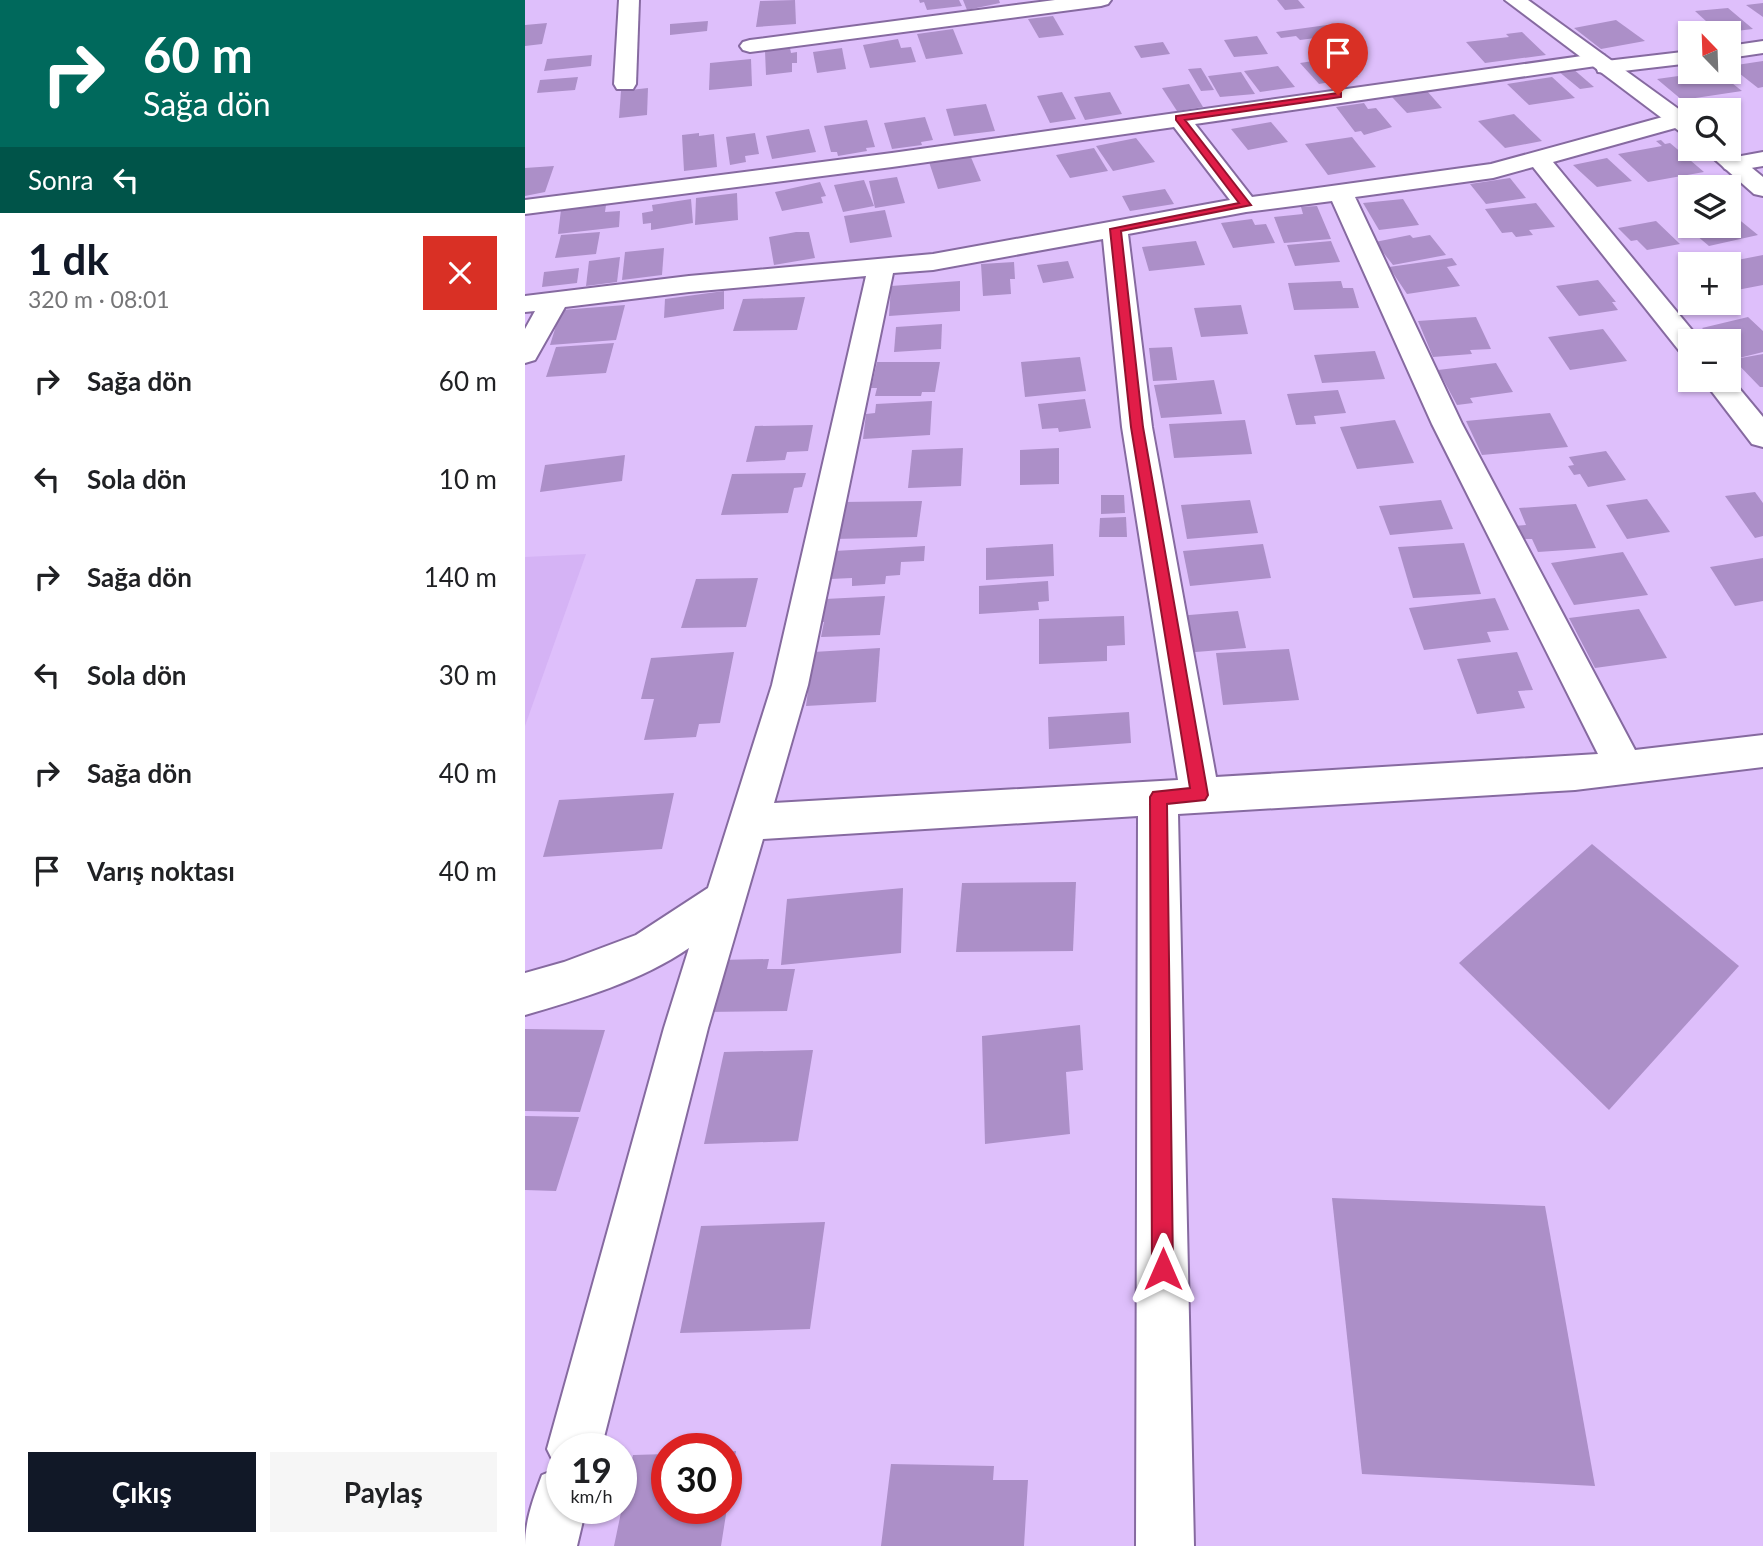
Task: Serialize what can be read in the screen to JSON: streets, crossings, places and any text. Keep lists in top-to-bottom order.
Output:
{
  "north": "top left",
  "page": {
    "turn": ["60 m", "Sağa dön"],
    "map_buttons": ["+", "−"],
    "then": "Sonra",
    "heading": ["1 dk", "320 m · 08:01"],
    "list": [
      {
        "name": "Sağa dön",
        "value": "60 m"
      },
      {
        "name": "Sola dön",
        "value": "10 m"
      },
      {
        "name": "Sağa dön",
        "value": "140 m"
      },
      {
        "name": "Sola dön",
        "value": "30 m"
      },
      {
        "name": "Sağa dön",
        "value": "40 m"
      },
      {
        "name": "Varış noktası",
        "value": "40 m"
      }
    ],
    "speed": "19 km/h",
    "limit": "30",
    "buttons": ["Çıkış", "Paylaş"]
  }
}
